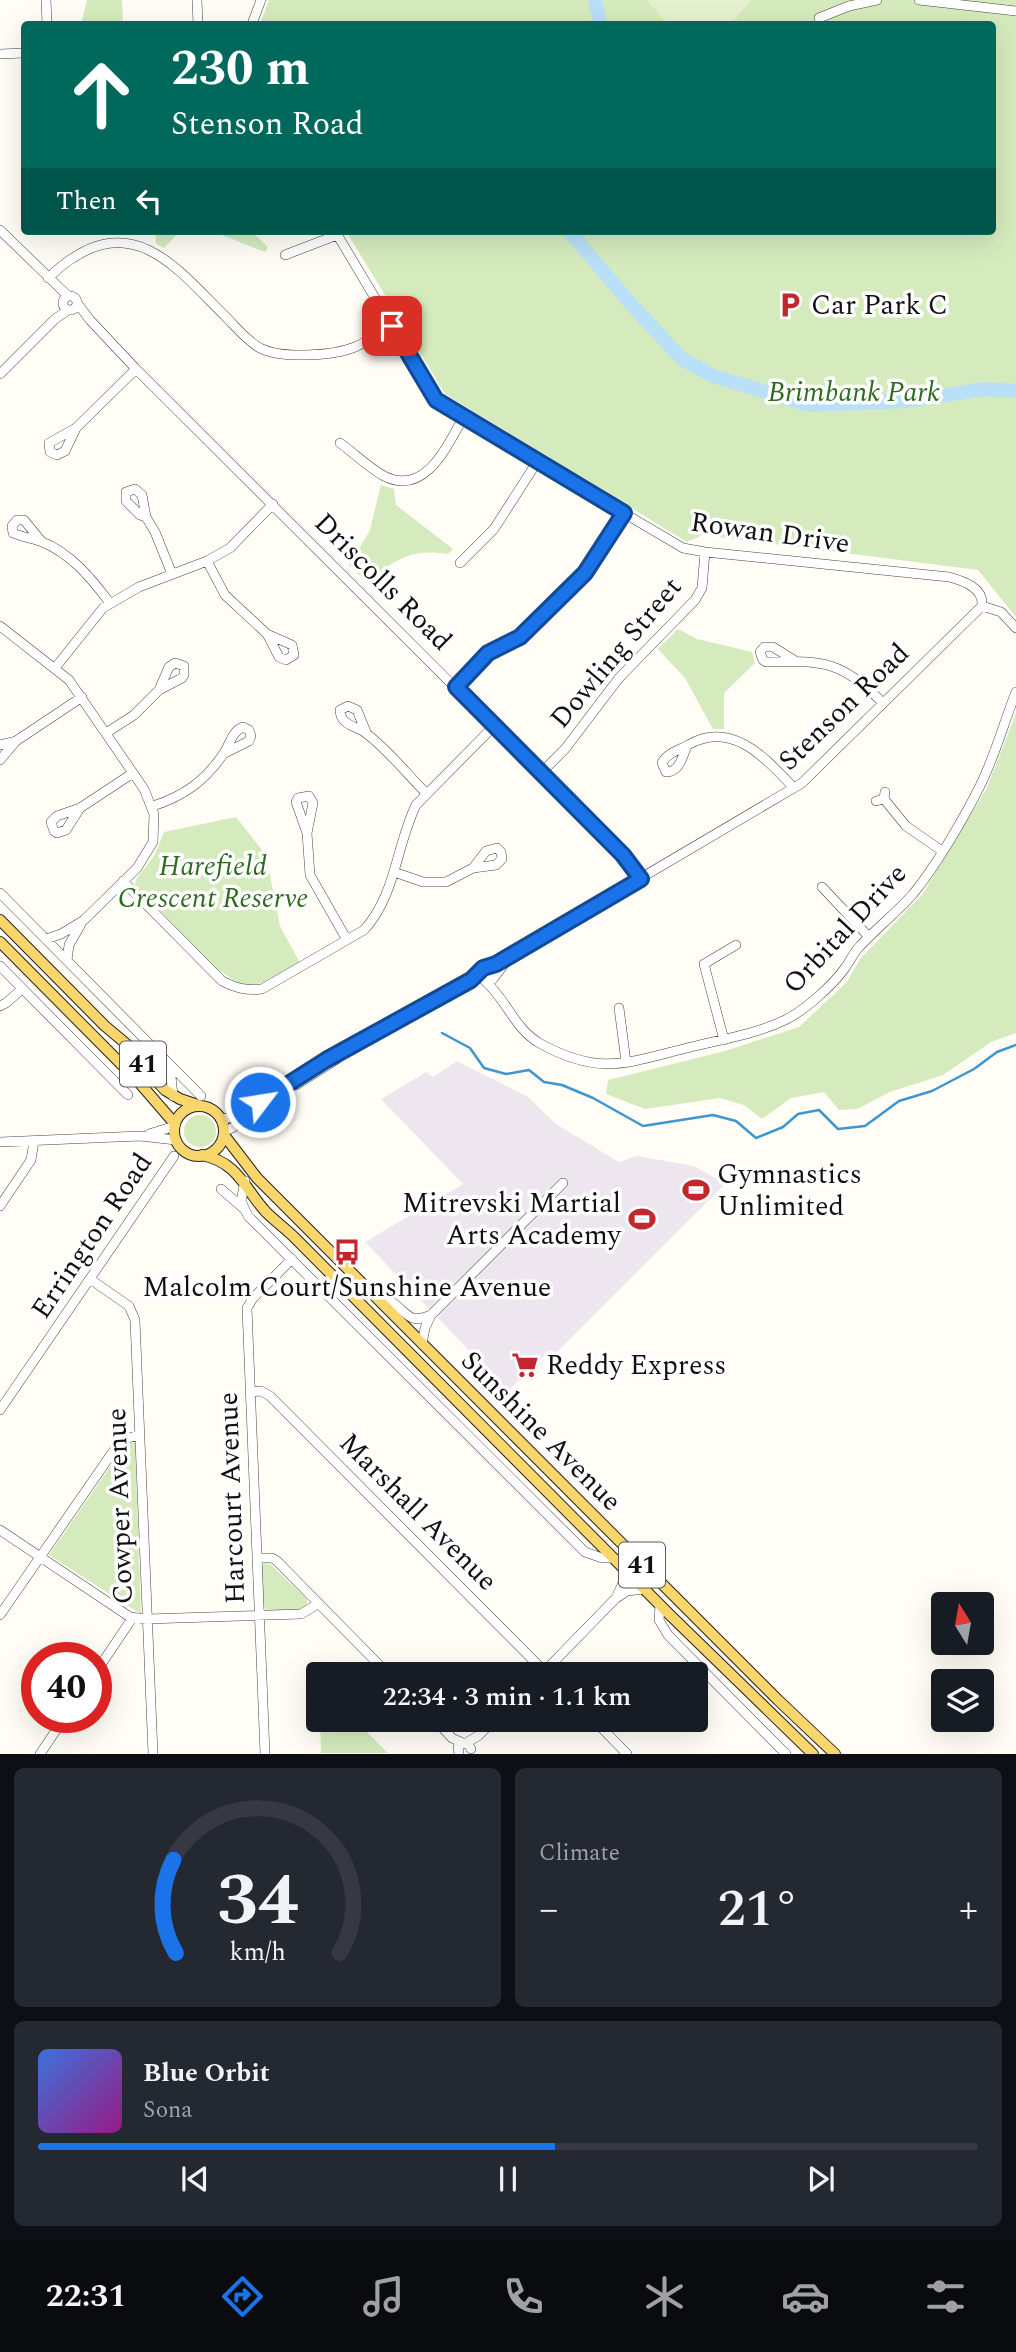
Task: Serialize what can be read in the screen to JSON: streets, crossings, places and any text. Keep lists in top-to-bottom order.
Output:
{
  "streets": {
    "main road": ["41", "Sunshine Avenue"],
    "street": [
      "Rowan Drive",
      "Driscolls Road",
      "Dowling Street",
      "Stenson Road",
      "Orbital Drive",
      "Errington Road",
      "Harcourt Avenue",
      "Cowper Avenue",
      "Marshall Avenue"
    ]
  },
  "crossings": [
    ["Rowan Drive", "Dowling Street"],
    ["Rowan Drive", "Stenson Road"],
    ["Driscolls Road", "Dowling Street"],
    ["Driscolls Road", "Stenson Road"],
    ["Stenson Road", "Orbital Drive"],
    ["Stenson Road", "41"],
    ["Stenson Road", "Sunshine Avenue"],
    ["41", "Sunshine Avenue"],
    ["Errington Road", "Cowper Avenue"],
    ["Harcourt Avenue", "Marshall Avenue"]
  ],
  "parks": ["Brimbank Park", "Harefield Crescent Reserve"],
  "places": {
    "parking": ["Car Park C"],
    "sports": ["Gymnastics Unlimited", "Mitrevski Martial Arts Academy"],
    "bus stop": ["Malcolm Court/Sunshine Avenue"],
    "supermarket": ["Reddy Express"]
  },
  "north": "top",
  "page": {
    "turn": ["230 m", "Stenson Road"],
    "then": "Then",
    "limit": "40",
    "trip": "22:34 · 3 min · 1.1 km",
    "tile": "Climate",
    "heat": ["−", "21°", "+"],
    "song": ["Blue Orbit", "Sona"],
    "tabs": "22:31",
    "gauge": ["34", "km/h"]
  }
}
